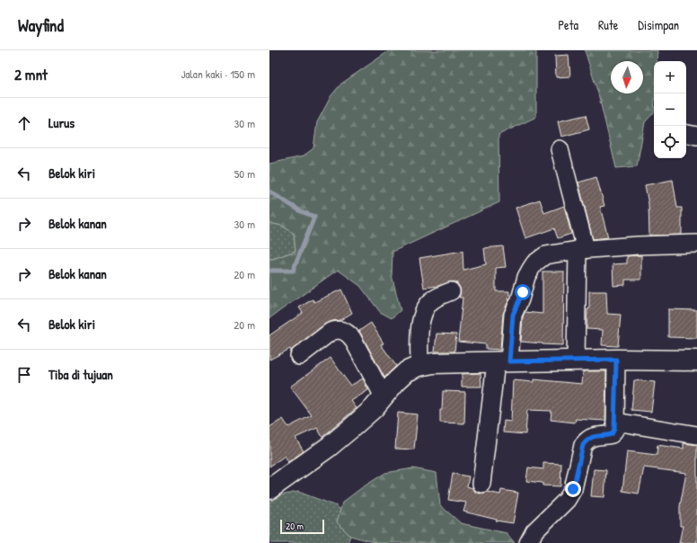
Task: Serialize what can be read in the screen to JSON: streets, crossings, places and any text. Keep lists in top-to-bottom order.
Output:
{
  "scale_bar": "20 m",
  "north": "bottom",
  "page": {
    "header": "Wayfind",
    "nav": ["Peta", "Rute", "Disimpan"],
    "heading": ["2 mnt", "Jalan kaki · 150 m"],
    "map_buttons": ["+", "−"],
    "list": [
      ["Lurus", "30 m"],
      ["Belok kiri", "50 m"],
      ["Belok kanan", "30 m"],
      ["Belok kanan", "20 m"],
      ["Belok kiri", "20 m"],
      "Tiba di tujuan"
    ],
    "scale": "20 m"
  }
}
